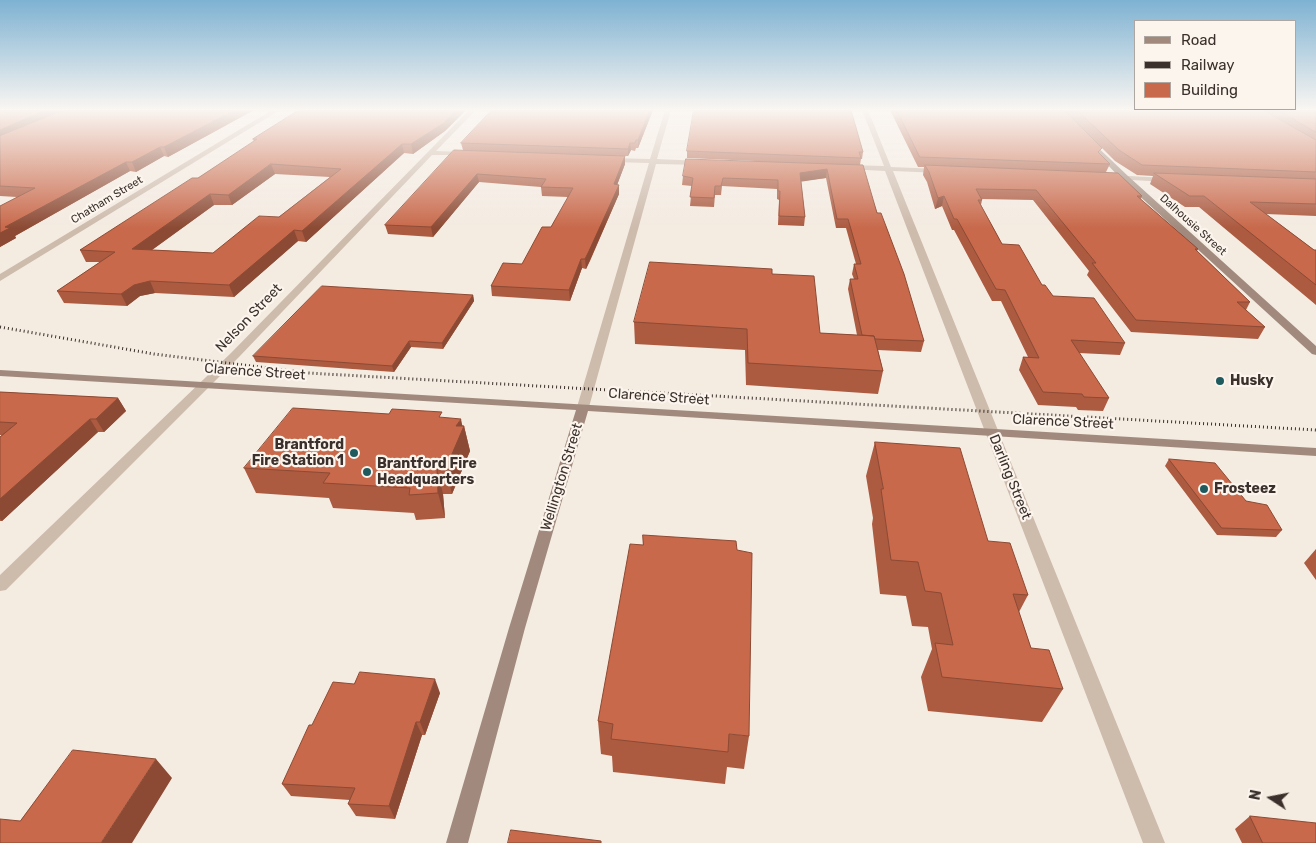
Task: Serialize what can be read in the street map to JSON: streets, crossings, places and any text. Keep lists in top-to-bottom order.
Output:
{
  "streets": {
    "main road": ["Dalhousie Street", "Clarence Street", "Wellington Street"],
    "street": ["Chatham Street", "Nelson Street", "Darling Street"]
  },
  "crossings": [
    ["Nelson Street", "Clarence Street"],
    ["Clarence Street", "Wellington Street"],
    ["Clarence Street", "Darling Street"]
  ],
  "places": [
    "Husky",
    "Brantford Fire Station 1",
    "Brantford Fire Headquarters",
    "Frosteez"
  ],
  "legend": ["Road", "Railway", "Building"],
  "north": "left"
}
